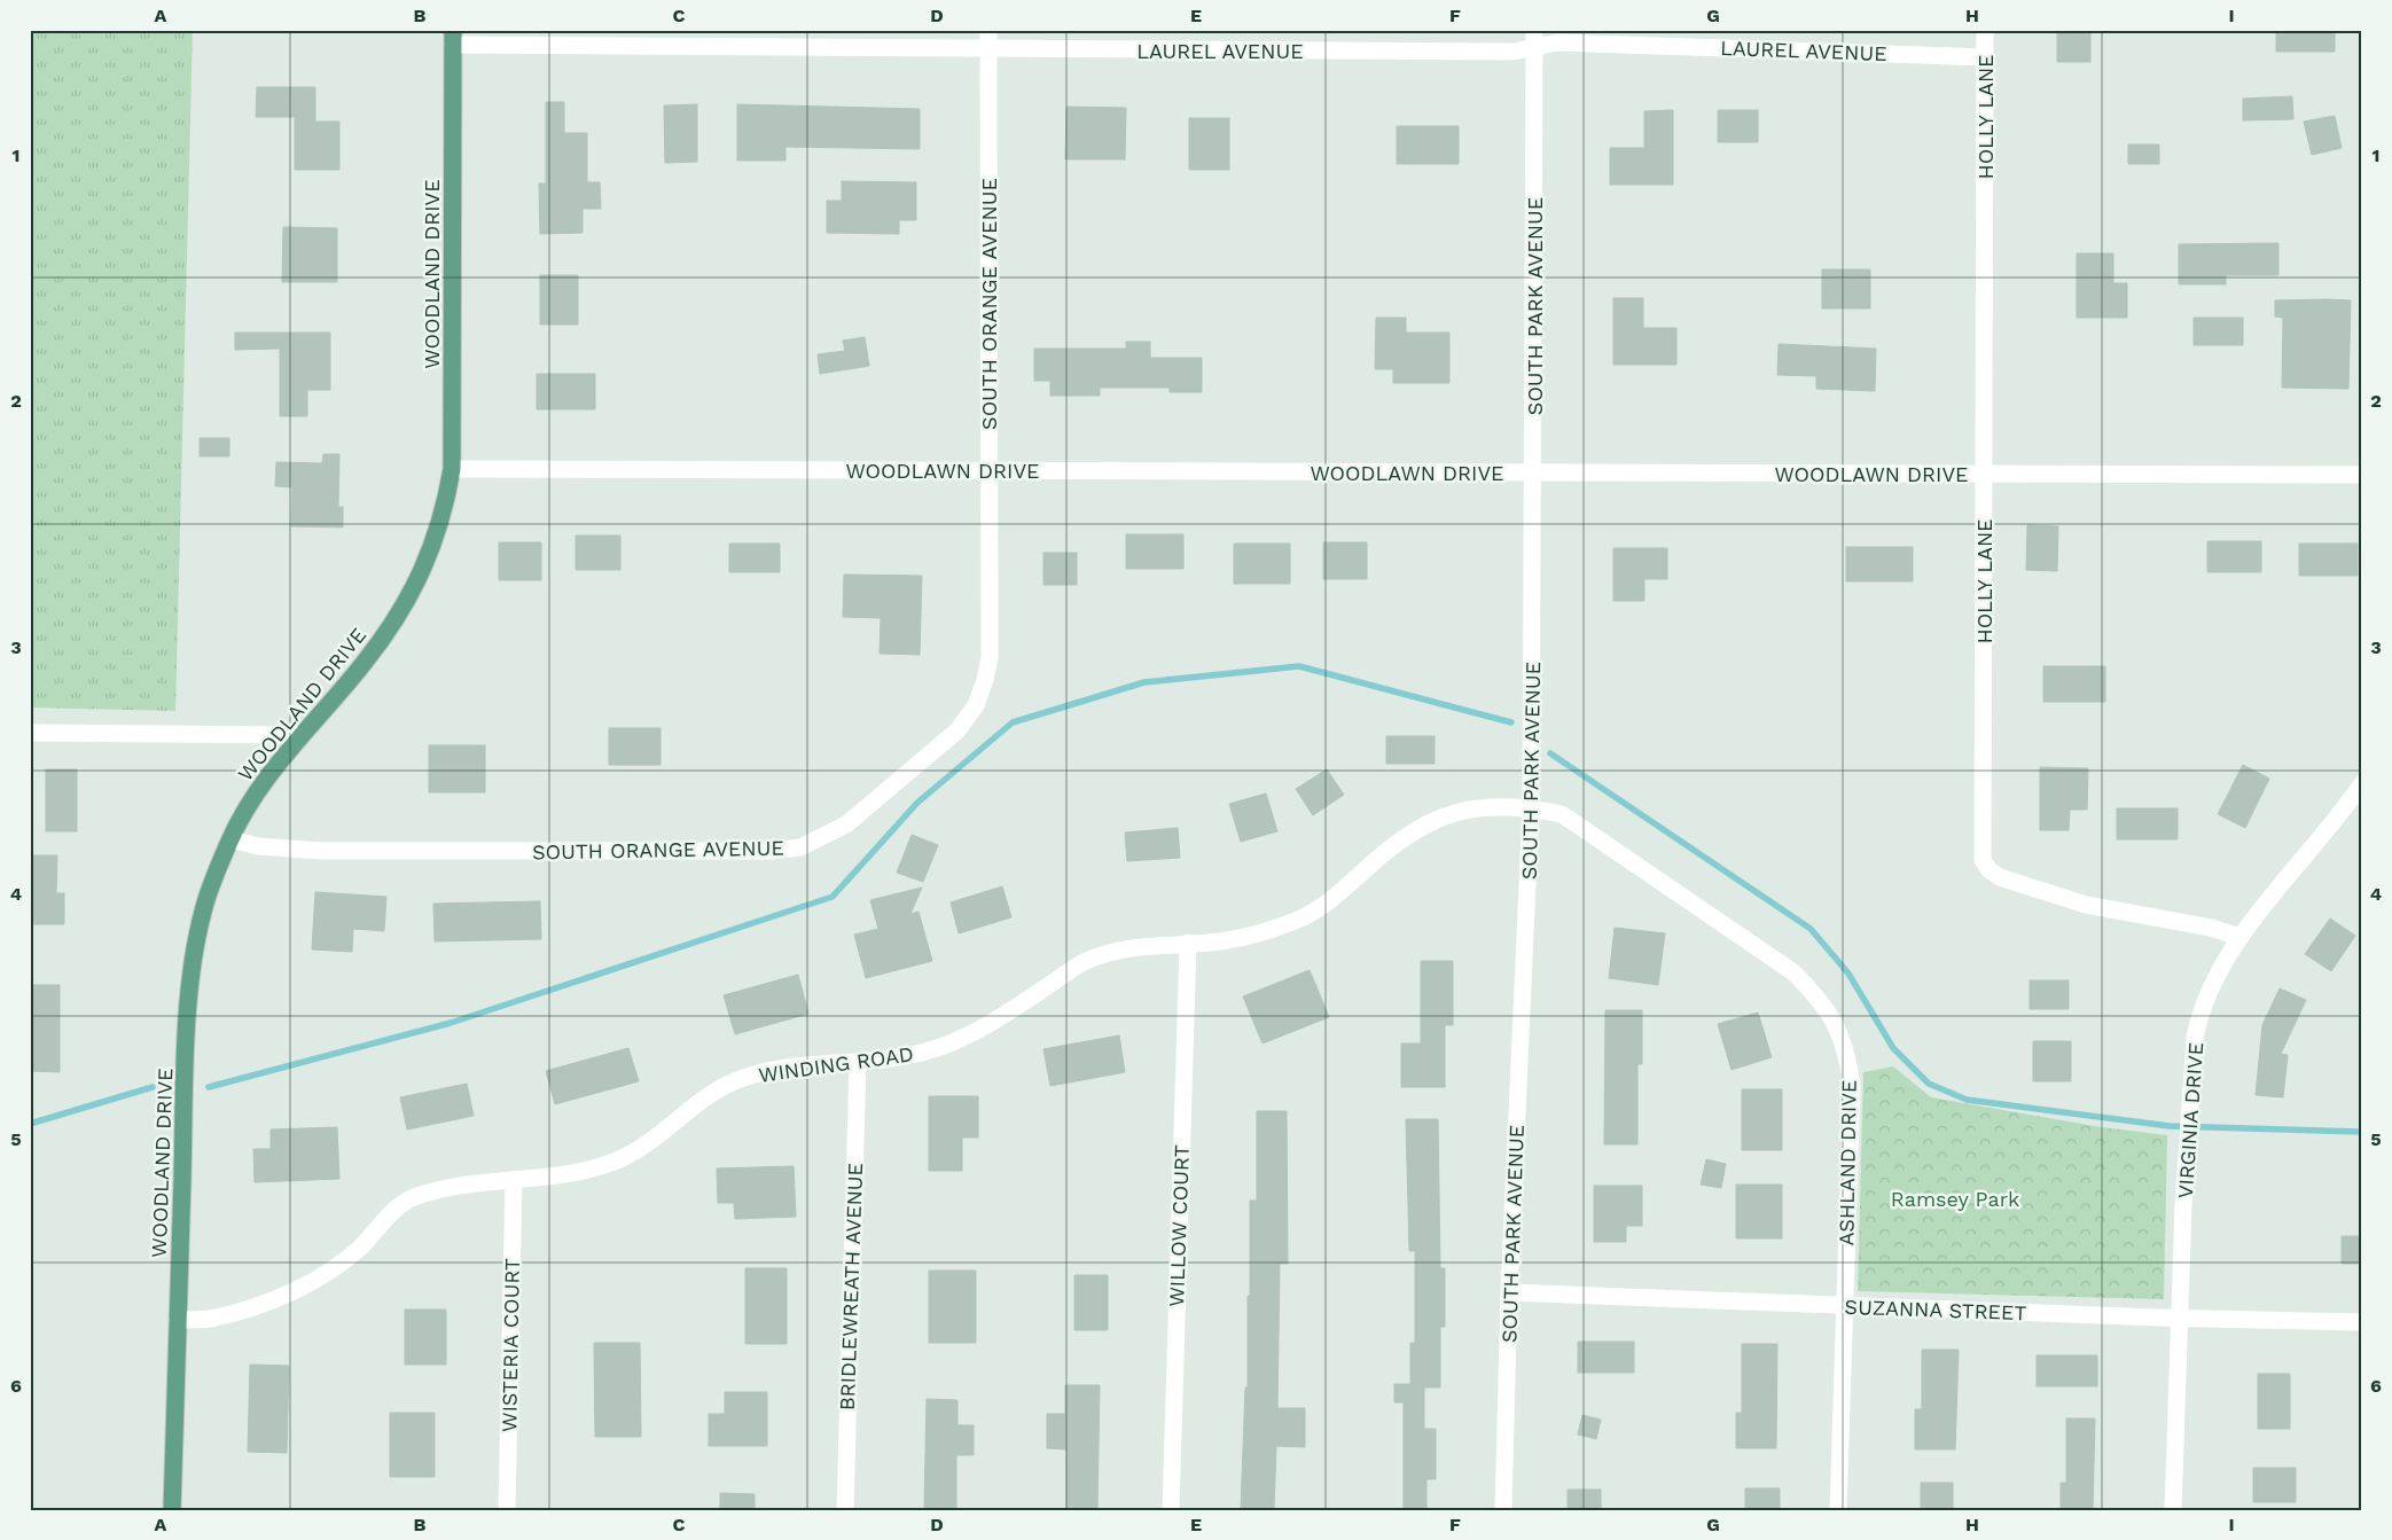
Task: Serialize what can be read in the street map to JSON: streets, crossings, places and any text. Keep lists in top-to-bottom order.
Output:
{
  "streets": {
    "main road": ["WOODLAND DRIVE"],
    "street": [
      "LAUREL AVENUE",
      "HOLLY LANE",
      "SOUTH ORANGE AVENUE",
      "SOUTH PARK AVENUE",
      "WOODLAWN DRIVE",
      "WINDING ROAD",
      "VIRGINIA DRIVE",
      "ASHLAND DRIVE",
      "WILLOW COURT",
      "BRIDLEWREATH AVENUE",
      "SUZANNA STREET",
      "WISTERIA COURT"
    ]
  },
  "crossings": [
    ["LAUREL AVENUE", "HOLLY LANE"],
    ["LAUREL AVENUE", "WOODLAND DRIVE"],
    ["LAUREL AVENUE", "SOUTH ORANGE AVENUE"],
    ["LAUREL AVENUE", "SOUTH PARK AVENUE"],
    ["HOLLY LANE", "WOODLAWN DRIVE"],
    ["HOLLY LANE", "VIRGINIA DRIVE"],
    ["WOODLAND DRIVE", "SOUTH ORANGE AVENUE"],
    ["WOODLAND DRIVE", "WOODLAWN DRIVE"],
    ["WOODLAND DRIVE", "WINDING ROAD"],
    ["SOUTH ORANGE AVENUE", "WOODLAWN DRIVE"],
    ["SOUTH PARK AVENUE", "WOODLAWN DRIVE"],
    ["SOUTH PARK AVENUE", "WINDING ROAD"],
    ["SOUTH PARK AVENUE", "ASHLAND DRIVE"],
    ["SOUTH PARK AVENUE", "SUZANNA STREET"],
    ["WINDING ROAD", "ASHLAND DRIVE"],
    ["WINDING ROAD", "WILLOW COURT"],
    ["WINDING ROAD", "BRIDLEWREATH AVENUE"],
    ["WINDING ROAD", "WISTERIA COURT"],
    ["VIRGINIA DRIVE", "SUZANNA STREET"],
    ["ASHLAND DRIVE", "SUZANNA STREET"]
  ],
  "parks": ["Ramsey Park"],
  "grid": {
    "columns": [
      "A",
      "B",
      "C",
      "D",
      "E",
      "F",
      "G",
      "H",
      "I"
    ],
    "rows": [
      "1",
      "2",
      "3",
      "4",
      "5",
      "6"
    ]
  }
}
